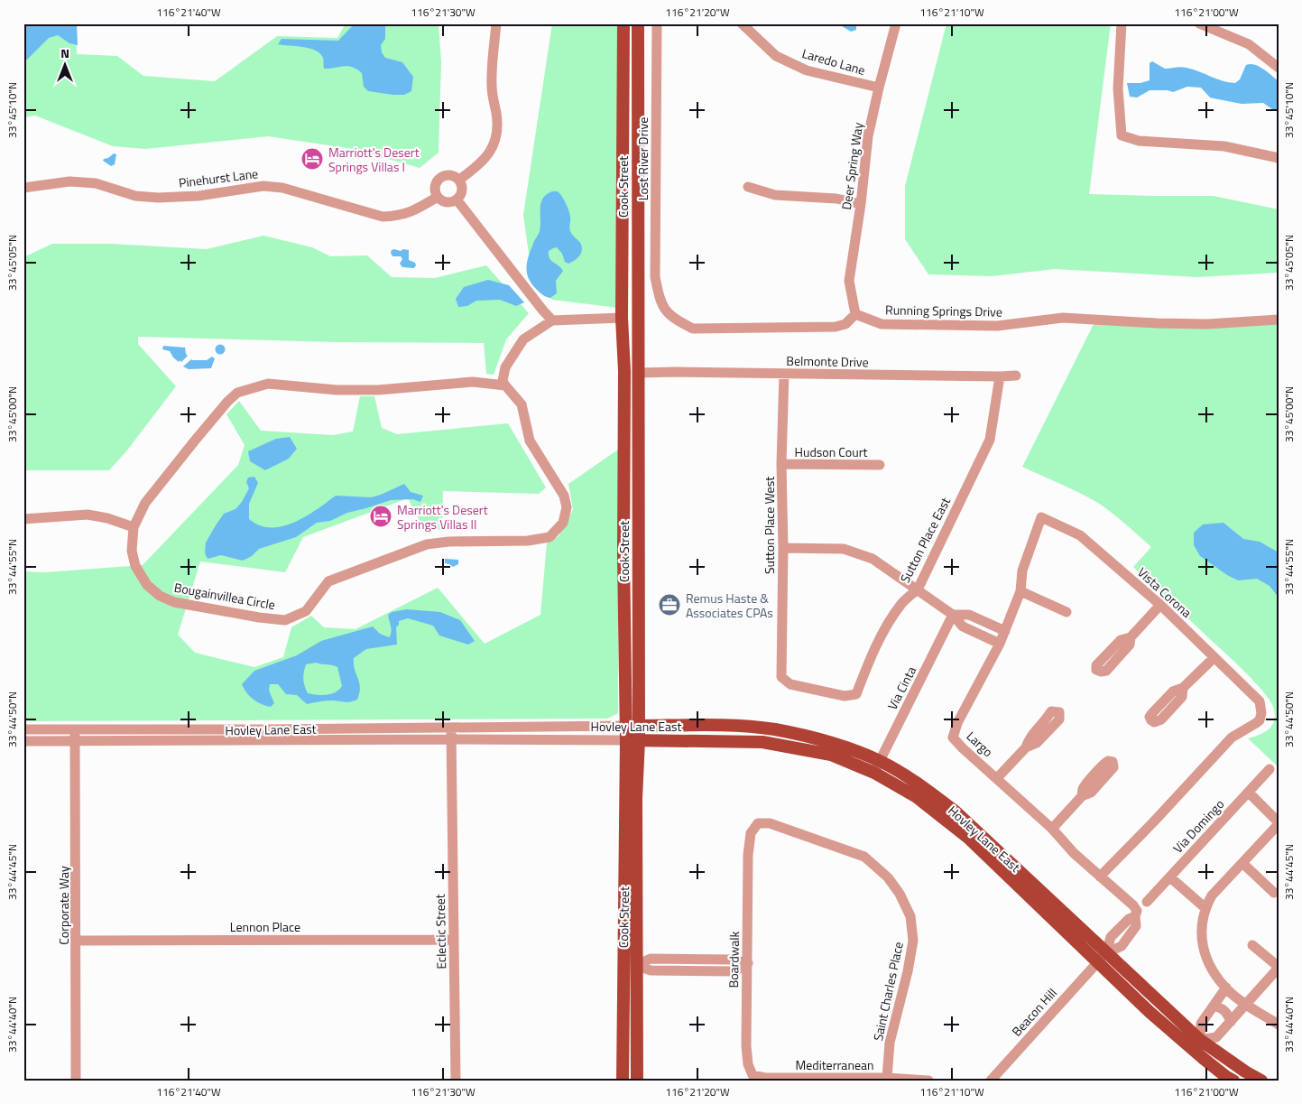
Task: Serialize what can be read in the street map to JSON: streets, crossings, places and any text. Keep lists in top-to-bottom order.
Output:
{
  "streets": {
    "main road": ["Cook Street", "Hovley Lane East"],
    "street": [
      "Laredo Lane",
      "Lost River Drive",
      "Deer Spring Way",
      "Pinehurst Lane",
      "Running Springs Drive",
      "Belmonte Drive",
      "Hudson Court",
      "Sutton Place West",
      "Sutton Place East",
      "Vista Corona",
      "Bougainvillea Circle",
      "Via Cinta",
      "Largo",
      "Via Domingo",
      "Corporate Way",
      "Lennon Place",
      "Eclectic Street",
      "Boardwalk",
      "Saint Charles Place",
      "Beacon Hill",
      "Mediterranean"
    ]
  },
  "crossings": [
    ["Laredo Lane", "Deer Spring Way"],
    ["Lost River Drive", "Deer Spring Way"],
    ["Lost River Drive", "Running Springs Drive"],
    ["Deer Spring Way", "Running Springs Drive"],
    ["Cook Street", "Belmonte Drive"],
    ["Cook Street", "Hovley Lane East"],
    ["Belmonte Drive", "Sutton Place West"],
    ["Belmonte Drive", "Sutton Place East"],
    ["Hudson Court", "Sutton Place West"],
    ["Sutton Place West", "Sutton Place East"],
    ["Vista Corona", "Largo"],
    ["Via Cinta", "Hovley Lane East"],
    ["Hovley Lane East", "Largo"],
    ["Hovley Lane East", "Corporate Way"],
    ["Hovley Lane East", "Eclectic Street"],
    ["Hovley Lane East", "Beacon Hill"],
    ["Largo", "Beacon Hill"],
    ["Corporate Way", "Lennon Place"],
    ["Lennon Place", "Eclectic Street"],
    ["Boardwalk", "Saint Charles Place"],
    ["Boardwalk", "Mediterranean"],
    ["Saint Charles Place", "Mediterranean"]
  ],
  "places": {
    "hotel": ["Marriott's Desert Springs Villas I", "Marriott's Desert Springs Villas II"],
    "office": ["Remus Haste & Associates CPAs"]
  },
  "north": "top",
  "coordinates": [
    "116°21'40\"W",
    "116°21'30\"W",
    "116°21'20\"W",
    "116°21'10\"W",
    "116°21'00\"W",
    "33°45'10\"N",
    "33°45'05\"N",
    "33°45'00\"N",
    "33°44'55\"N",
    "33°44'50\"N",
    "33°44'45\"N",
    "33°44'40\"N"
  ]
}
